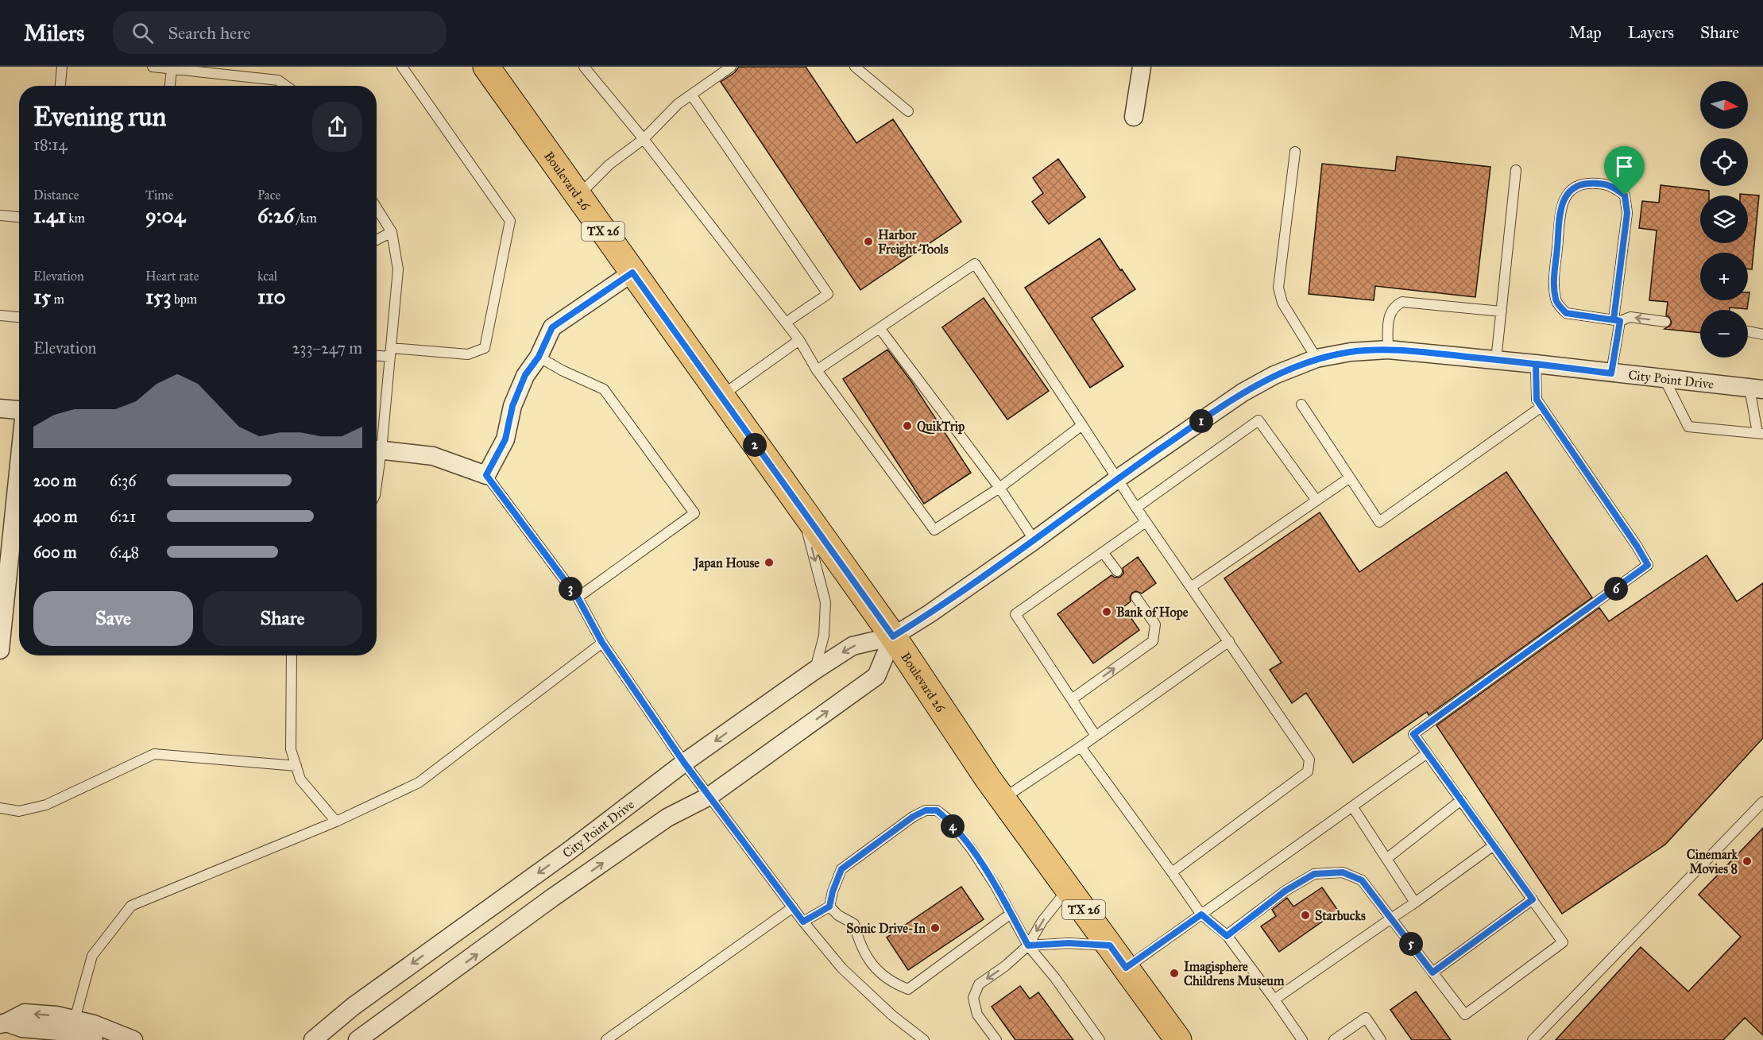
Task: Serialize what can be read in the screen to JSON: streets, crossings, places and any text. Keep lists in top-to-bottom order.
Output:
{
  "streets": {
    "main road": ["Boulevard 26", "TX 26"],
    "street": ["City Point Drive"]
  },
  "crossings": [
    ["Boulevard 26", "City Point Drive"]
  ],
  "places": [
    "Harbor Freight Tools",
    "QuikTrip",
    "Japan House",
    "Bank of Hope",
    "Cinemark Movies 8",
    "Starbucks",
    "Sonic Drive-In",
    "Imagisphere Childrens Museum"
  ],
  "north": "right",
  "page": {
    "header": "Milers",
    "search": "Search here",
    "nav": ["Map", "Layers", "Share"],
    "map_buttons": ["+", "−"],
    "heading": ["Evening run", "18:14"],
    "stats": [
      ["Distance", "1.41 km"],
      ["Time", "9:04"],
      ["Pace", "6:26 /km"],
      ["Elevation", "15 m"],
      ["Heart rate", "153 bpm"],
      ["kcal", "110"]
    ],
    "chart": ["Elevation", "233–247 m"],
    "pins": [
      "1",
      "2",
      "3",
      "6",
      "4",
      "5"
    ],
    "list": [
      {
        "name": "200 m",
        "note": "6:36"
      },
      {
        "name": "400 m",
        "note": "6:21"
      },
      {
        "name": "600 m",
        "note": "6:48"
      }
    ],
    "buttons": ["Save", "Share"]
  }
}
